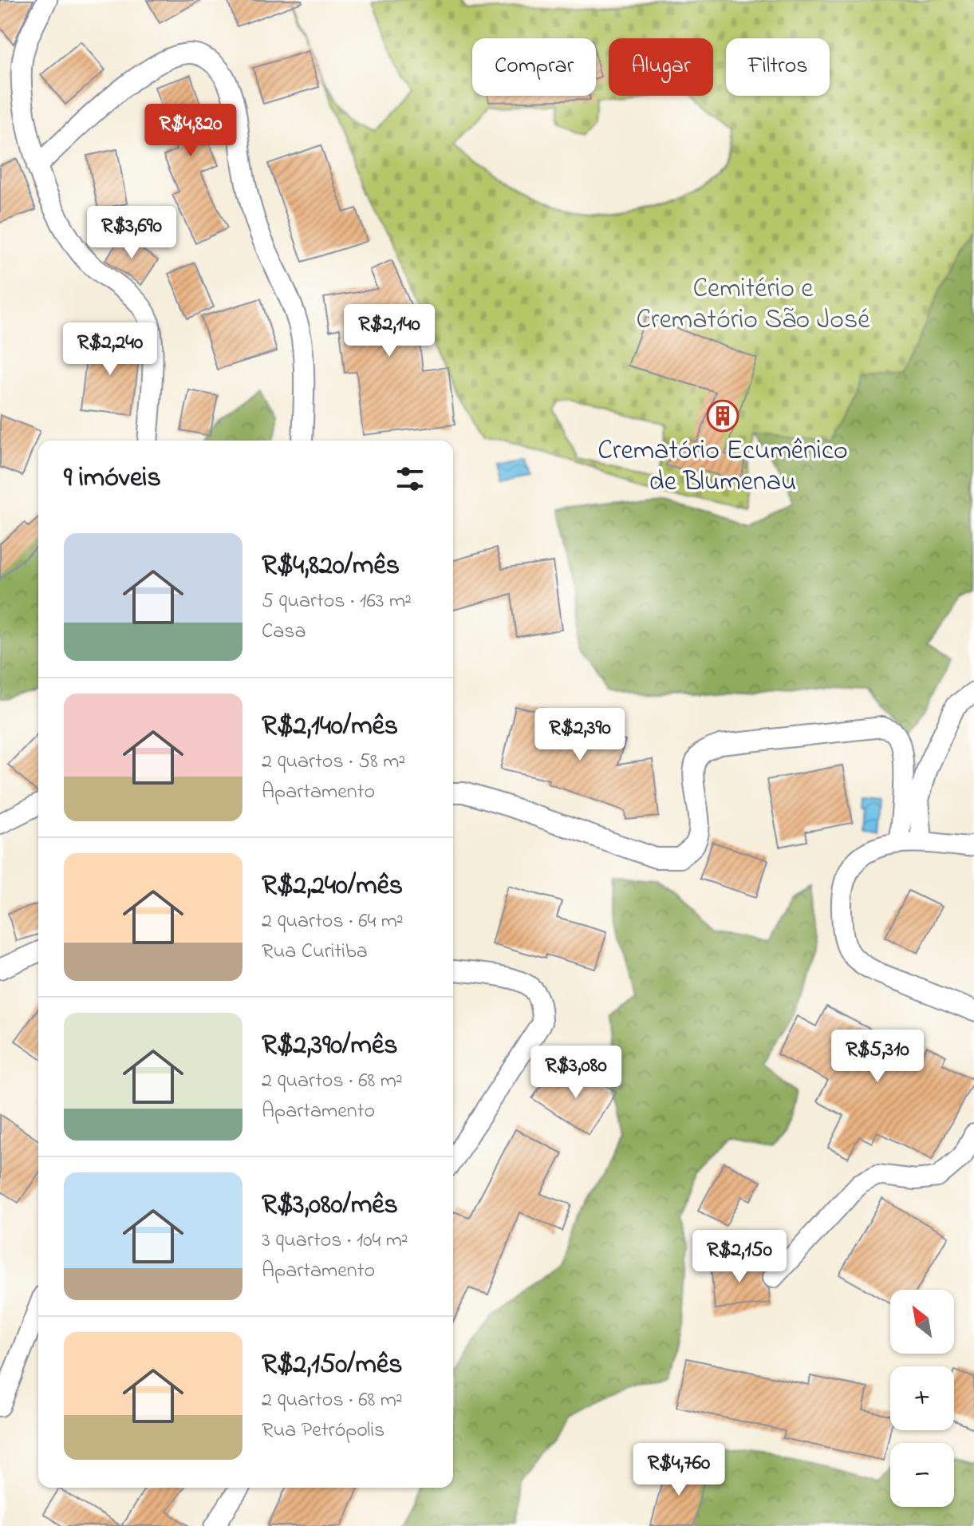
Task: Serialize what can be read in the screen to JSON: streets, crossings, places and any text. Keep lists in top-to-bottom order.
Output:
{
  "parks": ["Cemitério e Crematório São José"],
  "places": {
    "building": ["Crematório Ecumênico de Blumenau"]
  },
  "north": "top left",
  "page": {
    "chip": ["Comprar", "Alugar", "Filtros"],
    "price": [
      "R$4,820",
      "R$3,690",
      "R$2,140",
      "R$2,240",
      "R$2,390",
      "R$5,310",
      "R$3,080",
      "R$2,150",
      "R$4,760"
    ],
    "heading": "9 imóveis",
    "list": [
      {
        "name": "R$4,820/mês",
        "note": "5 quartos · 163 m² · Casa"
      },
      {
        "name": "R$2,140/mês",
        "note": "2 quartos · 58 m² · Apartamento"
      },
      {
        "name": "R$2,240/mês",
        "note": "2 quartos · 64 m² · Rua Curitiba"
      },
      {
        "name": "R$2,390/mês",
        "note": "2 quartos · 68 m² · Apartamento"
      },
      {
        "name": "R$3,080/mês",
        "note": "3 quartos · 104 m² · Apartamento"
      },
      {
        "name": "R$2,150/mês",
        "note": "2 quartos · 68 m² · Rua Petrópolis"
      }
    ],
    "map_buttons": ["+", "−"]
  }
}
